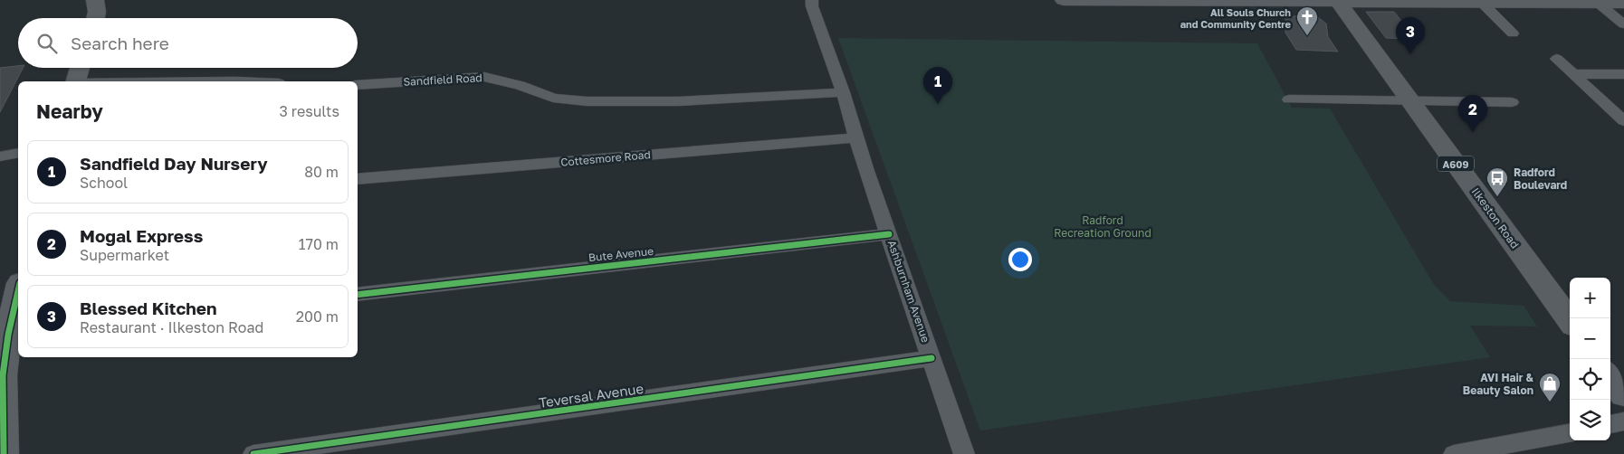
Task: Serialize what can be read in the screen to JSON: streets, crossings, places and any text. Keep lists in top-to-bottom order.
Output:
{
  "streets": {
    "main road": ["A609", "Ilkeston Road"],
    "street": [
      "Sandfield Road",
      "Cottesmore Road",
      "Bute Avenue",
      "Ashburnham Avenue",
      "Teversal Avenue"
    ]
  },
  "crossings": [
    ["Cottesmore Road", "Ashburnham Avenue"],
    ["Bute Avenue", "Ashburnham Avenue"],
    ["Ashburnham Avenue", "Teversal Avenue"]
  ],
  "parks": ["Radford Recreation Ground"],
  "places": {
    "church": ["All Souls Church and Community Centre"],
    "bus stop": ["Radford Boulevard"],
    "shop": ["AVI Hair & Beauty Salon"]
  },
  "page": {
    "pins": ["3", "1", "2"],
    "search": "Search here",
    "heading": ["Nearby", "3 results"],
    "list": [
      {
        "mark": "1",
        "name": "Sandfield Day Nursery",
        "note": "School",
        "value": "80 m"
      },
      {
        "mark": "2",
        "name": "Mogal Express",
        "note": "Supermarket",
        "value": "170 m"
      },
      {
        "mark": "3",
        "name": "Blessed Kitchen",
        "note": "Restaurant · Ilkeston Road",
        "value": "200 m"
      }
    ],
    "map_buttons": ["+", "−"]
  }
}
